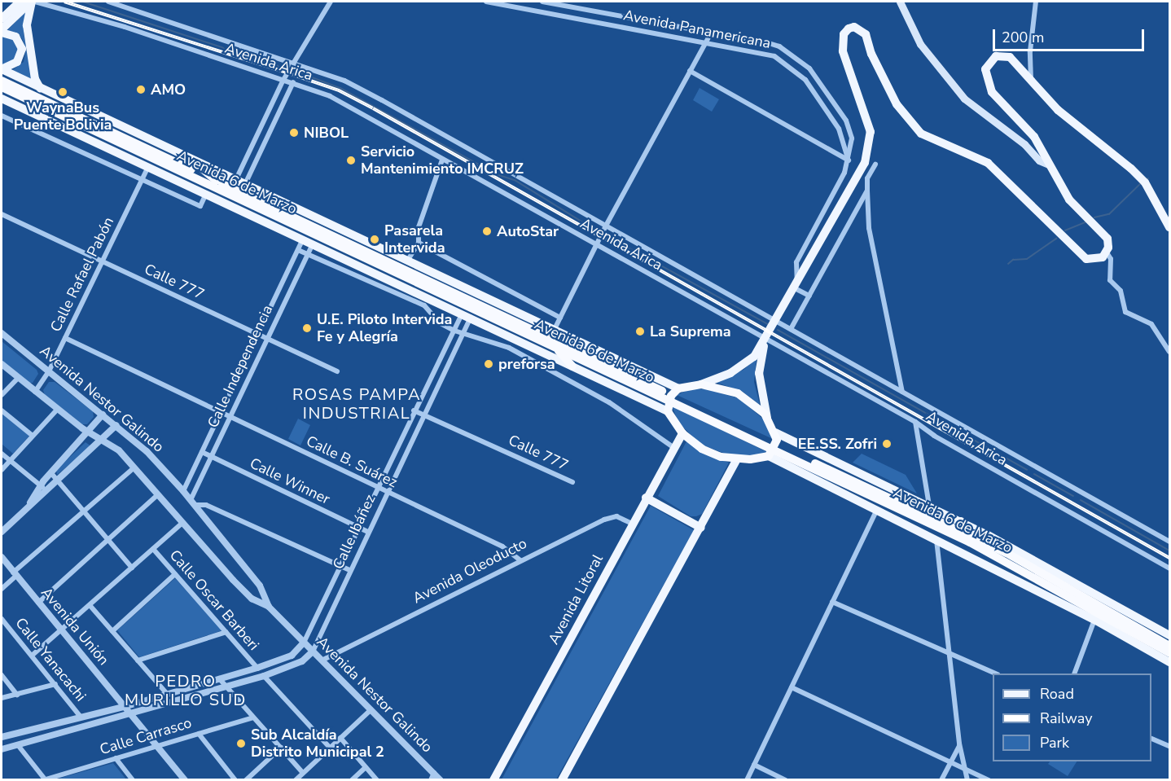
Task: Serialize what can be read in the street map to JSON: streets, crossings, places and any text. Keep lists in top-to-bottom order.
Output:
{
  "streets": {
    "highway": ["Avenida 6 de Marzo"],
    "main road": ["Avenida Litoral"],
    "street": [
      "Avenida Panamericana",
      "Avenida Arica",
      "Calle Rafael Pabón",
      "Calle 777",
      "Calle Independencia",
      "Avenida Nestor Galindo",
      "Calle B. Suárez",
      "Calle Winner",
      "Calle Ibáñez",
      "Avenida Oleoducto",
      "Calle Oscar Barberi",
      "Avenida Unión",
      "Calle Yanacachi",
      "Calle Carrasco"
    ]
  },
  "crossings": [
    ["Avenida 6 de Marzo", "Calle Rafael Pabón"],
    ["Avenida 6 de Marzo", "Calle Independencia"],
    ["Avenida 6 de Marzo", "Calle Ibáñez"],
    ["Calle Rafael Pabón", "Calle 777"],
    ["Calle Rafael Pabón", "Avenida Nestor Galindo"],
    ["Calle Rafael Pabón", "Calle B. Suárez"],
    ["Calle 777", "Calle Independencia"],
    ["Calle 777", "Calle Ibáñez"],
    ["Calle Independencia", "Avenida Nestor Galindo"],
    ["Calle Independencia", "Calle B. Suárez"],
    ["Calle Independencia", "Calle Winner"],
    ["Avenida Nestor Galindo", "Calle Ibáñez"],
    ["Avenida Nestor Galindo", "Avenida Oleoducto"],
    ["Calle B. Suárez", "Calle Ibáñez"],
    ["Calle B. Suárez", "Avenida Oleoducto"],
    ["Calle Winner", "Calle Ibáñez"],
    ["Avenida Oleoducto", "Avenida Litoral"],
    ["Avenida Unión", "Calle Carrasco"]
  ],
  "districts": ["ROSAS PAMPA INDUSTRIAL", "PEDRO MURILLO SUD"],
  "places": [
    "AMO",
    "WaynaBus Puente Bolivia",
    "NIBOL",
    "Servicio Mantenimiento IMCRUZ",
    "AutoStar",
    "Pasarela Intervida",
    "U.E. Piloto Intervida Fe y Alegría",
    "La Suprema",
    "preforsa",
    "EE.SS. Zofri",
    "Sub Alcaldía Distrito Municipal 2"
  ],
  "legend": ["Road", "Railway", "Park"],
  "scale_bar": "200 m"
}
